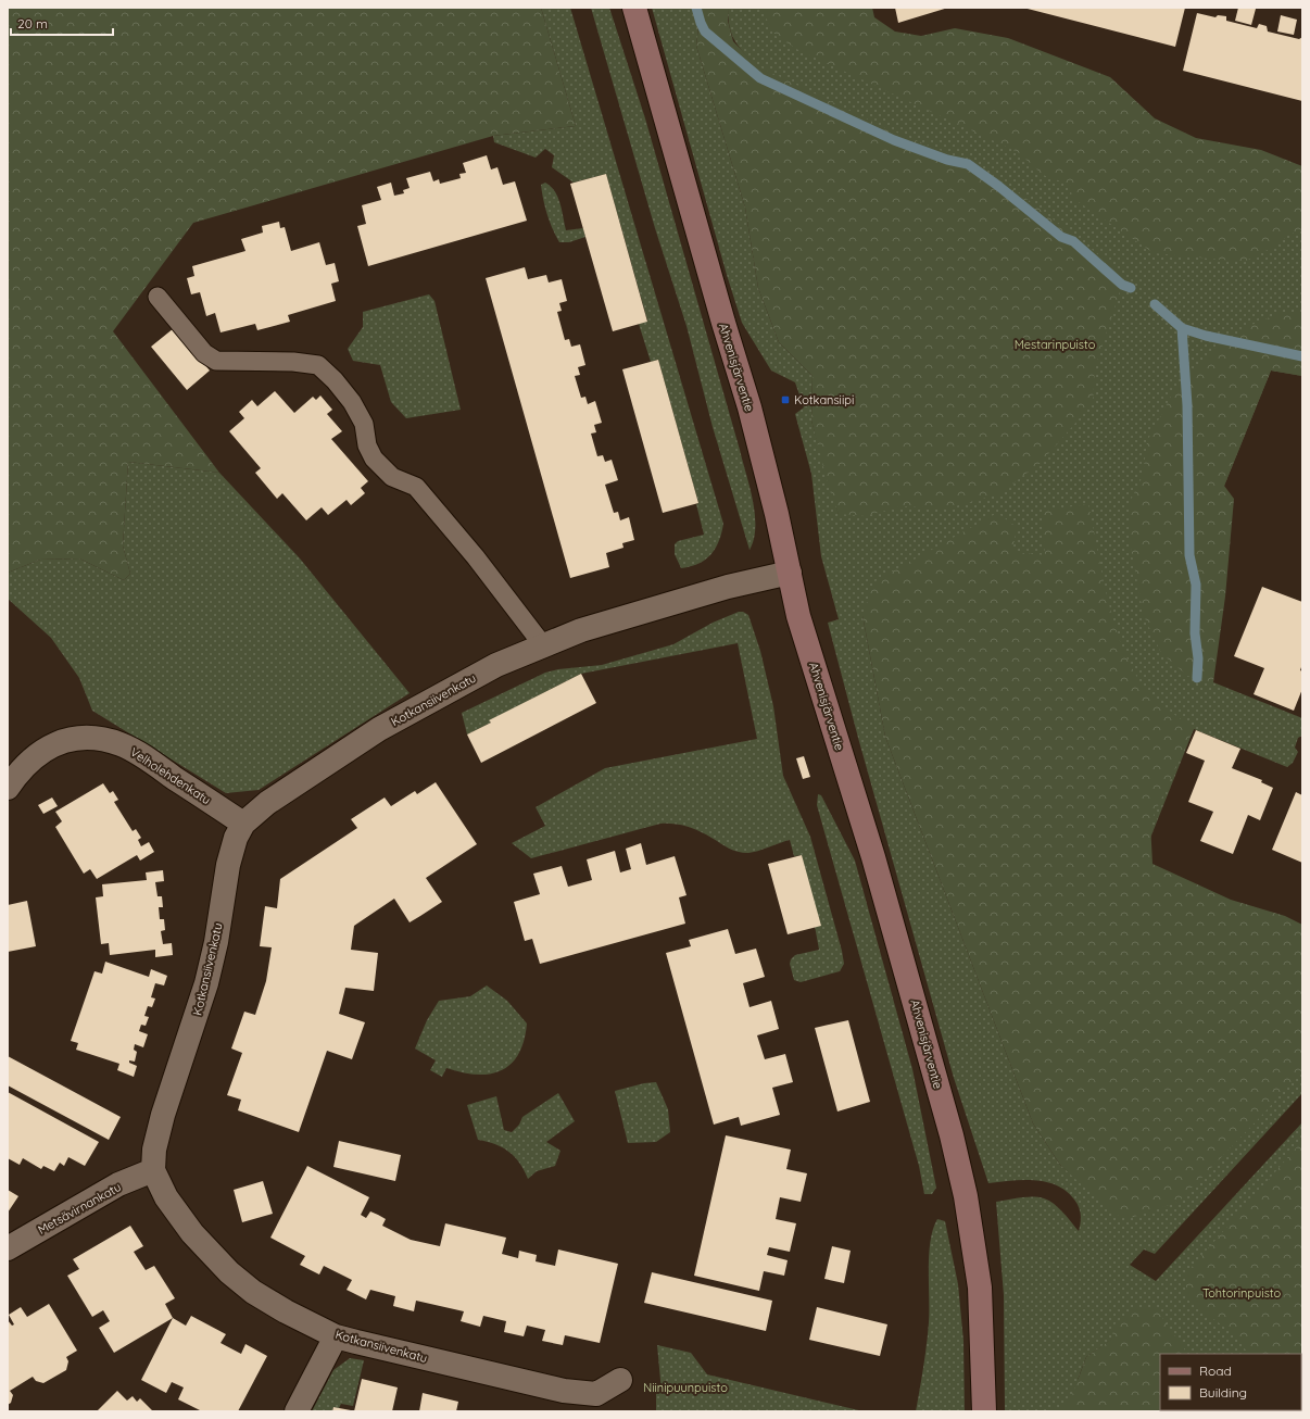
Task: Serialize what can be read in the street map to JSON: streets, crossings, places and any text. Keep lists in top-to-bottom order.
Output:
{
  "streets": {
    "main road": ["Ahvenisjärventie"],
    "street": ["Kotkansiivenkatu", "Velholehdenkatu", "Metsävirnankatu"]
  },
  "crossings": [
    ["Ahvenisjärventie", "Kotkansiivenkatu"],
    ["Kotkansiivenkatu", "Velholehdenkatu"],
    ["Kotkansiivenkatu", "Metsävirnankatu"]
  ],
  "parks": ["Mestarinpuisto", "Tohtorinpuisto", "Niinipuunpuisto"],
  "places": {
    "transit": ["Kotkansiipi"]
  },
  "legend": ["Road", "Building"],
  "scale_bar": "20 m"
}
